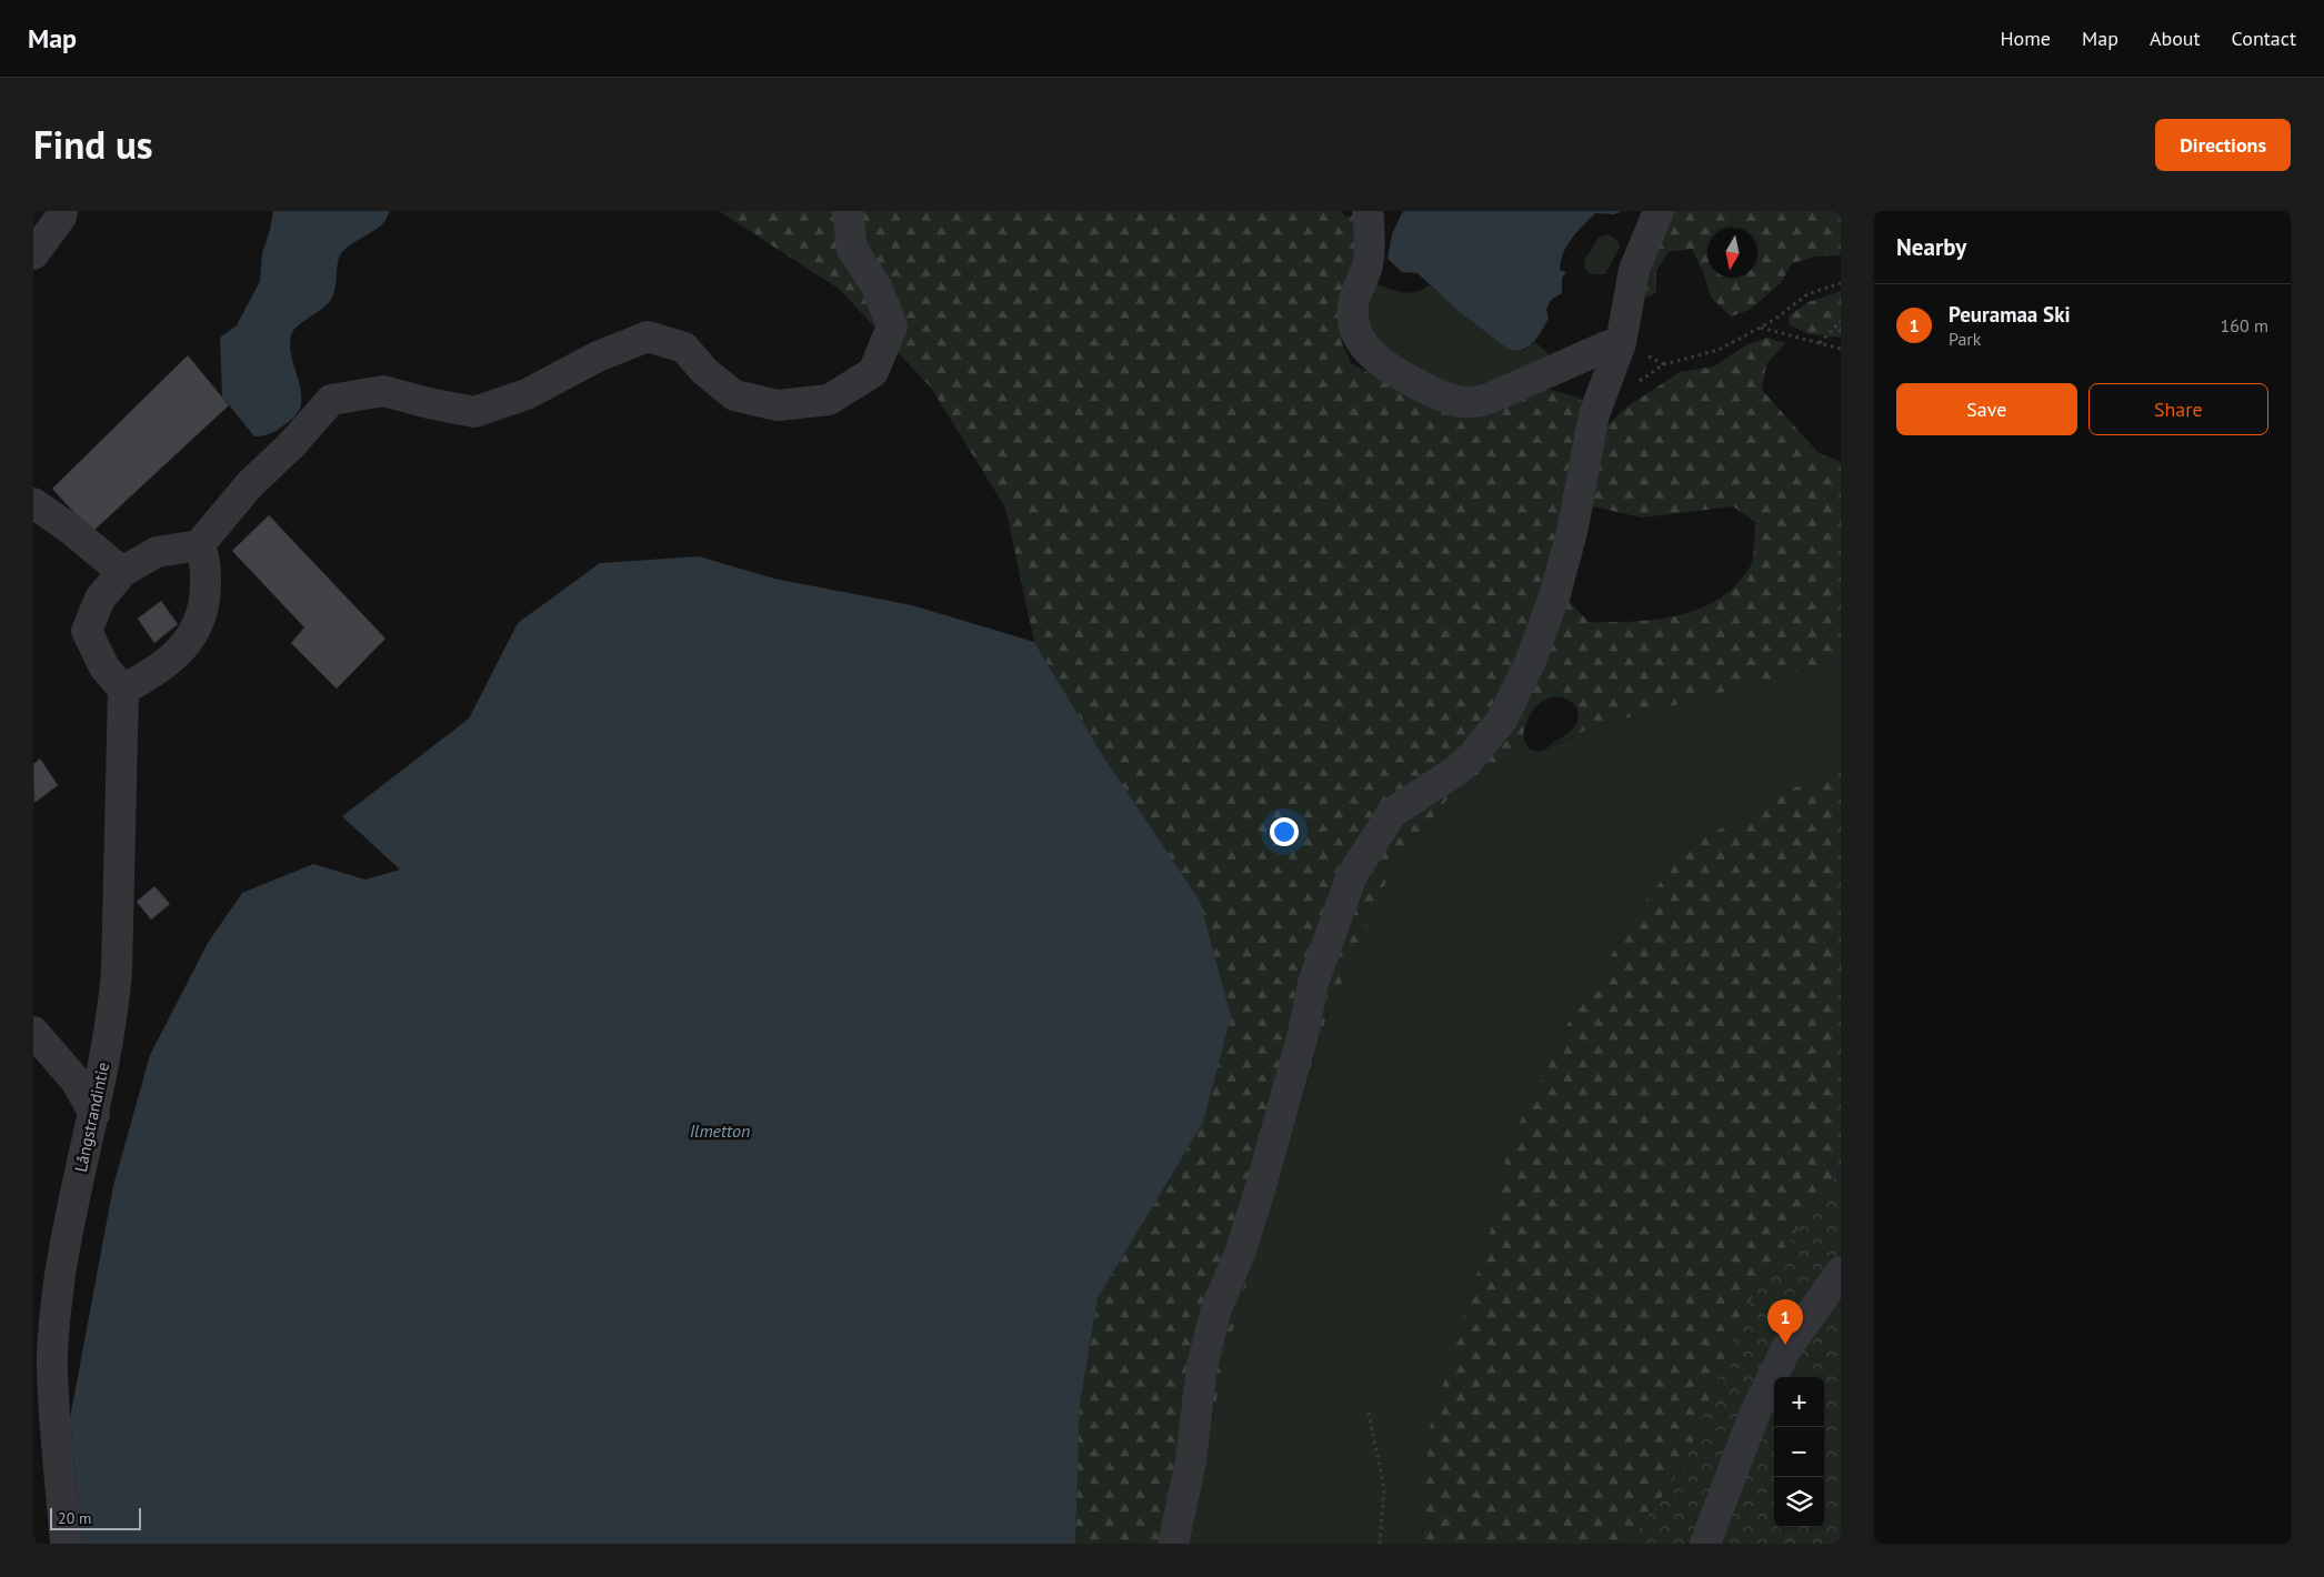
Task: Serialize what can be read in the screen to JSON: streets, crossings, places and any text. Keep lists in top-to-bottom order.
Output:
{
  "streets": {
    "street": ["Långstrandintie"]
  },
  "water": ["Ilmetton"],
  "scale_bar": "20 m",
  "north": "bottom",
  "page": {
    "header": "Map",
    "nav": [
      "Home",
      "Map",
      "About",
      "Contact"
    ],
    "title": "Find us",
    "buttons": [
      "Directions",
      ["Save", "Share"]
    ],
    "heading": "Nearby",
    "list": [
      {
        "mark": "1",
        "name": "Peuramaa Ski",
        "note": "Park",
        "value": "160 m"
      }
    ],
    "pins": "1",
    "map_buttons": ["+", "−"],
    "scale": "20 m"
  }
}
